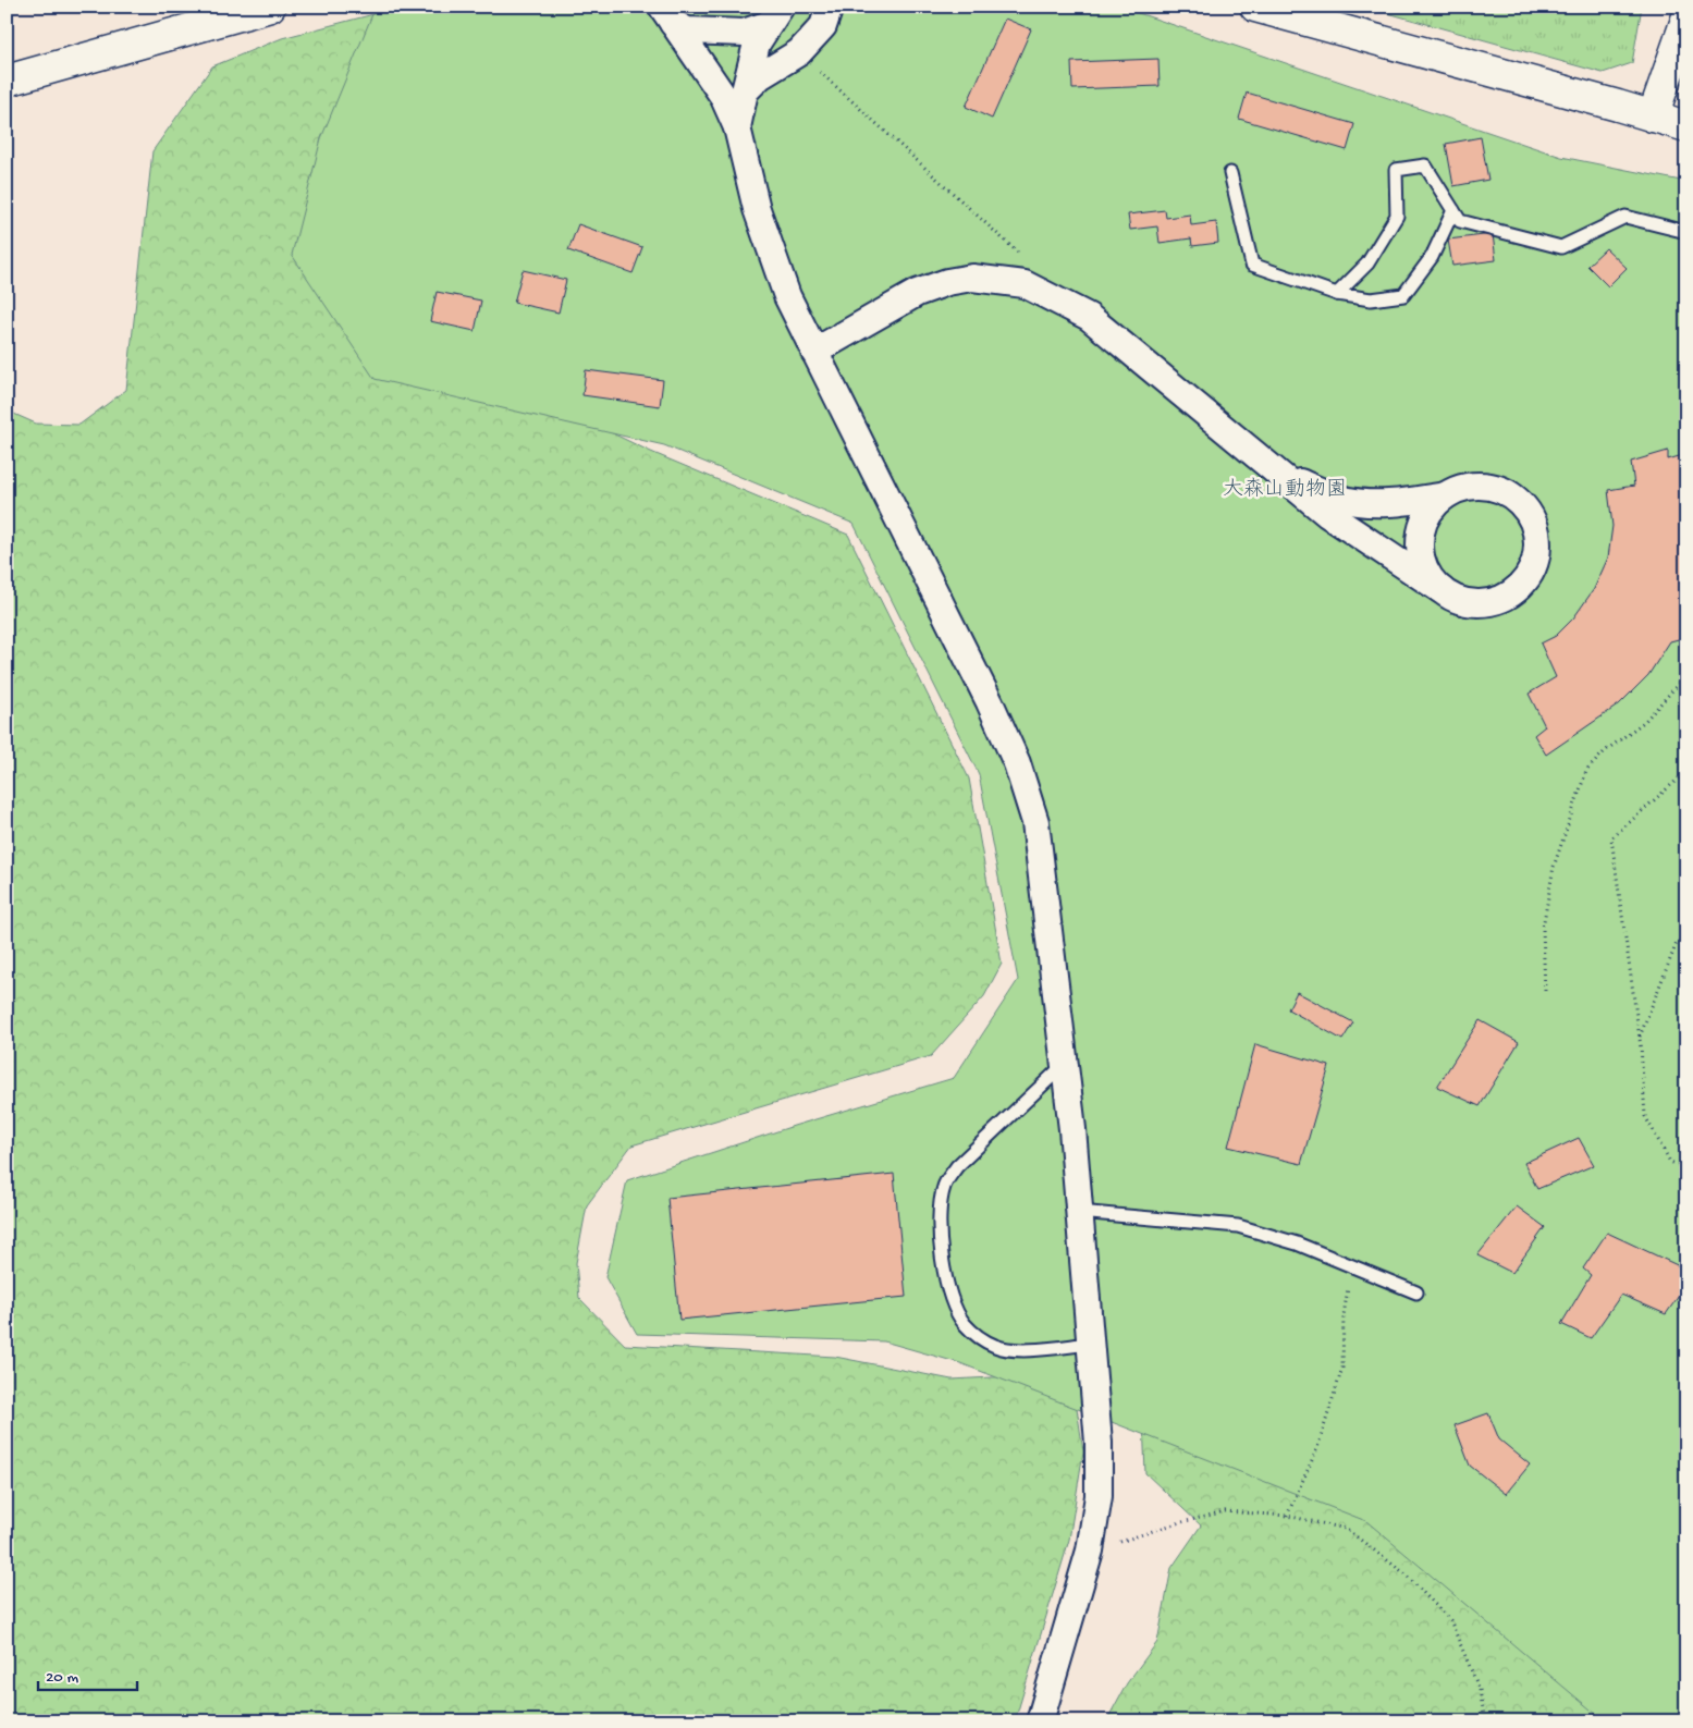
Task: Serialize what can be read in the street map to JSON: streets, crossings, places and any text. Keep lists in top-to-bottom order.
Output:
{
  "parks": ["大森山動物園"],
  "scale_bar": "20 m"
}
